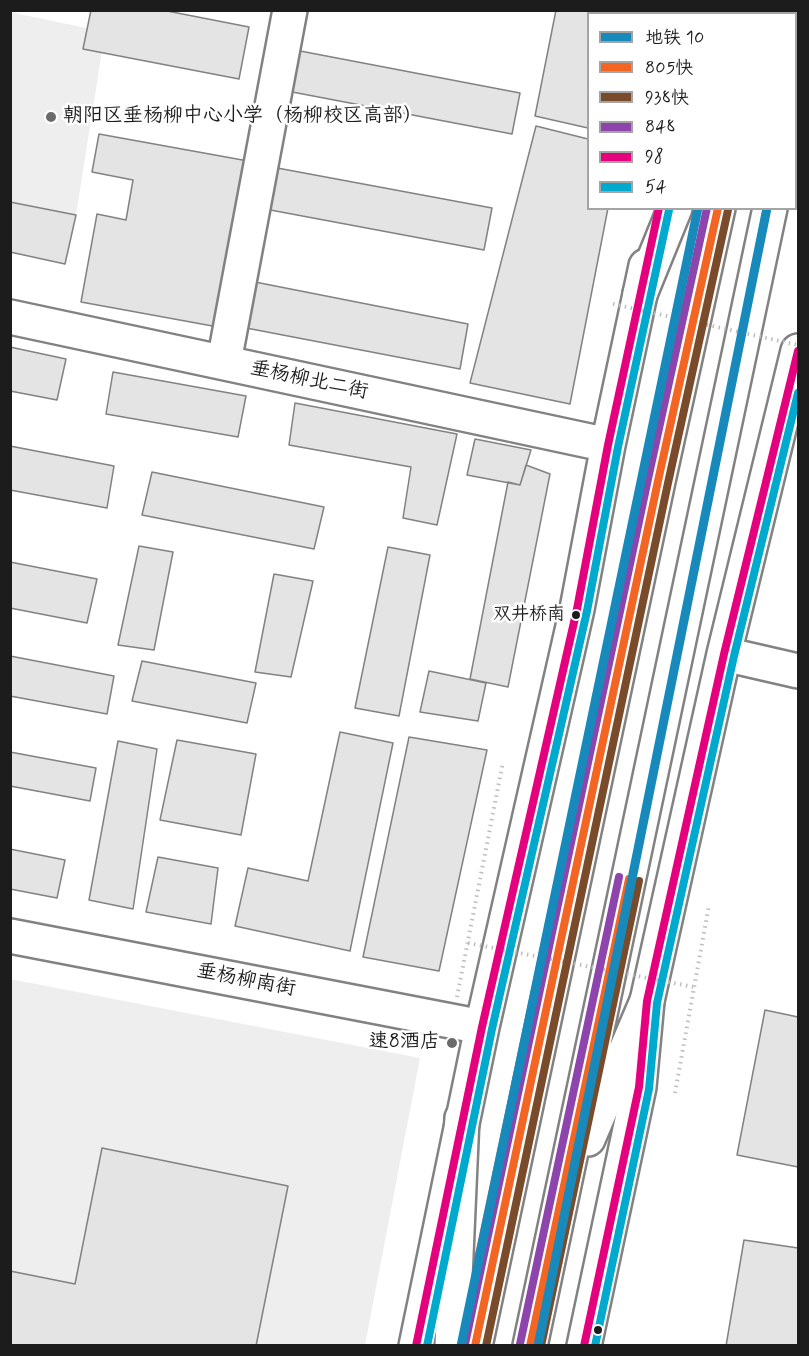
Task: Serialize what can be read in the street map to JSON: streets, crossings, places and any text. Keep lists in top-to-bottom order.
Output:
{
  "streets": {
    "main road": ["垂杨柳北二街", "垂杨柳南街"]
  },
  "places": ["朝阳区垂杨柳中心小学（杨柳校区高部）", "双井桥南", "速8酒店"],
  "lines": [
    "metro line 10",
    "transit line 805快",
    "transit line 938快",
    "transit line 848",
    "transit line 98",
    "transit line 54"
  ],
  "legend": [
    "地铁 10",
    "805快",
    "938快",
    "848",
    "98",
    "54"
  ]
}
